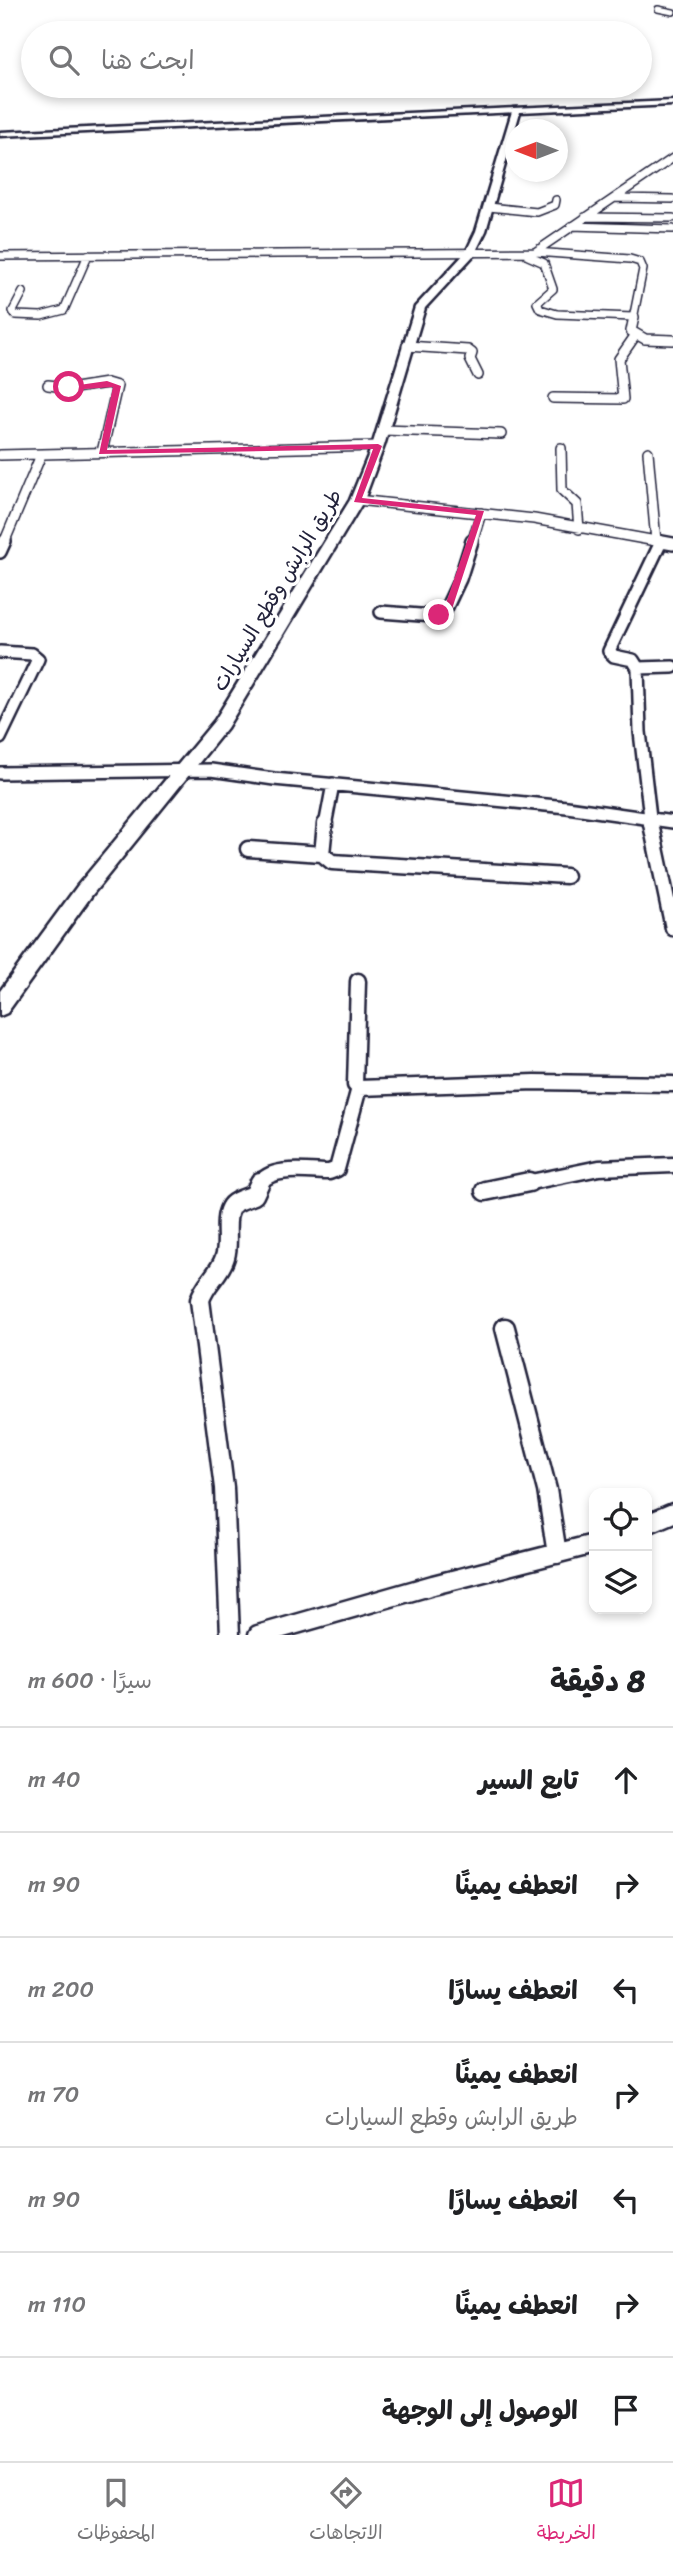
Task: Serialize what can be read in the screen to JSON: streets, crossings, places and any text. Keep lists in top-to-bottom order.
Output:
{
  "streets": {
    "main road": ["طريق الرابش وقطع السيارات"]
  },
  "north": "left",
  "page": {
    "search": "ابحث هنا",
    "heading": ["8 دقيقة", "سيرًا · 600 m"],
    "list": [
      ["تابع السير", "40 m"],
      ["انعطف يمينًا", "90 m"],
      ["انعطف يسارًا", "200 m"],
      ["انعطف يمينًا", "طريق الرابش وقطع السيارات", "70 m"],
      ["انعطف يسارًا", "90 m"],
      ["انعطف يمينًا", "110 m"],
      "الوصول إلى الوجهة"
    ],
    "nav": ["الخريطة", "الاتجاهات", "المحفوظات"]
  }
}
